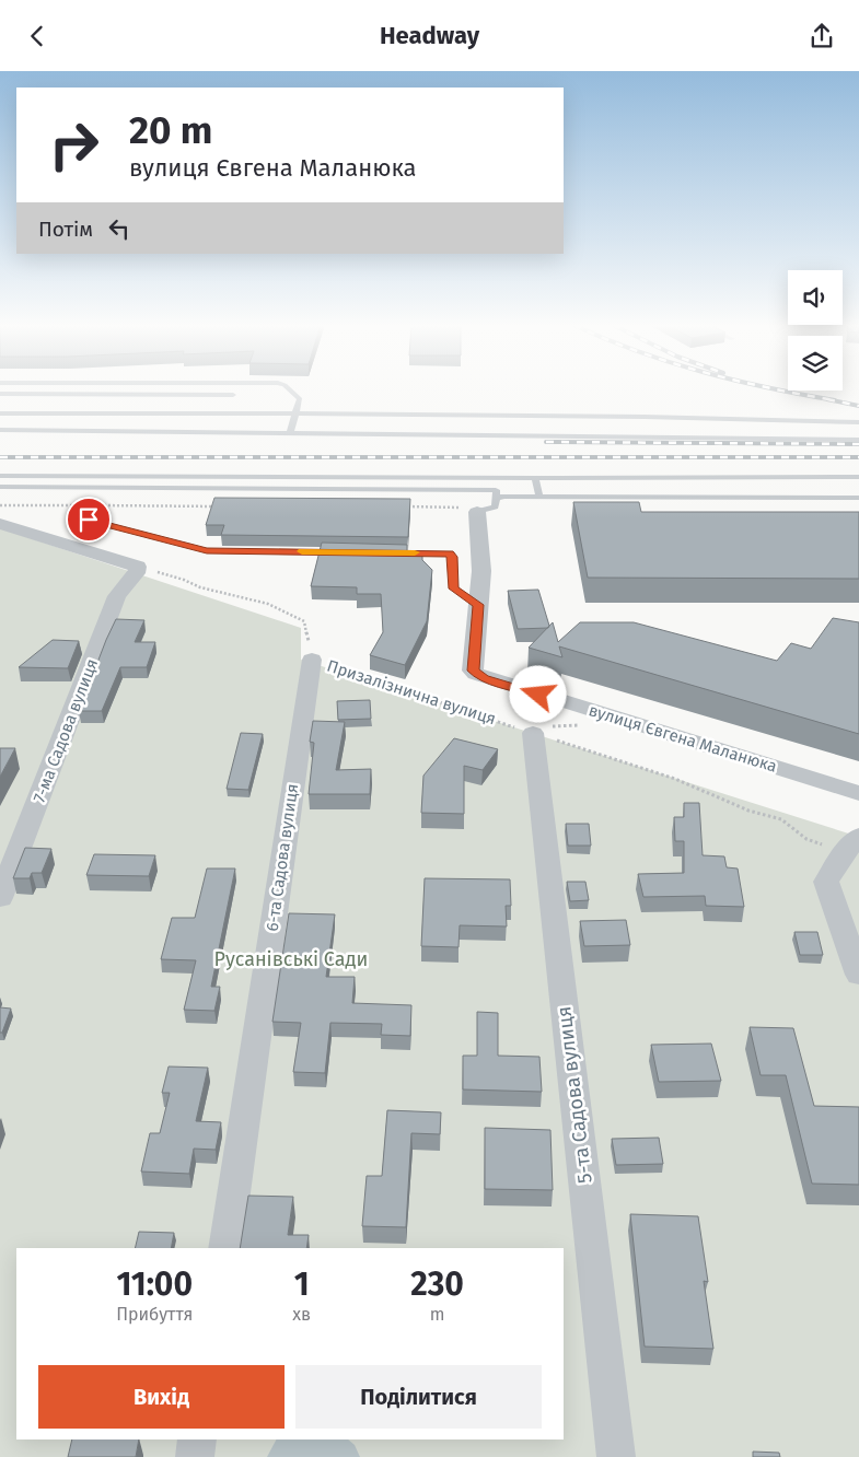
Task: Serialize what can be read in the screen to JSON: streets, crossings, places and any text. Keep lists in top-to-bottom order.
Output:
{
  "streets": {
    "street": [
      "7-ма Садова вулиця",
      "вулиця Євгена Маланюка",
      "6-та Садова вулиця",
      "5-та Садова вулиця"
    ],
    "path": ["Призалізнична вулиця"]
  },
  "crossings": [
    ["Призалізнична вулиця", "7-ма Садова вулиця"],
    ["Призалізнична вулиця", "6-та Садова вулиця"],
    ["Призалізнична вулиця", "5-та Садова вулиця"]
  ],
  "parks": ["Русанівські Сади"],
  "page": {
    "header": "Headway",
    "turn": ["20 m", "вулиця Євгена Маланюка"],
    "then": "Потім",
    "eta": [
      "11:00",
      "Прибуття",
      "1",
      "хв",
      "230",
      "m"
    ],
    "buttons": ["Вихід", "Поділитися"]
  }
}
